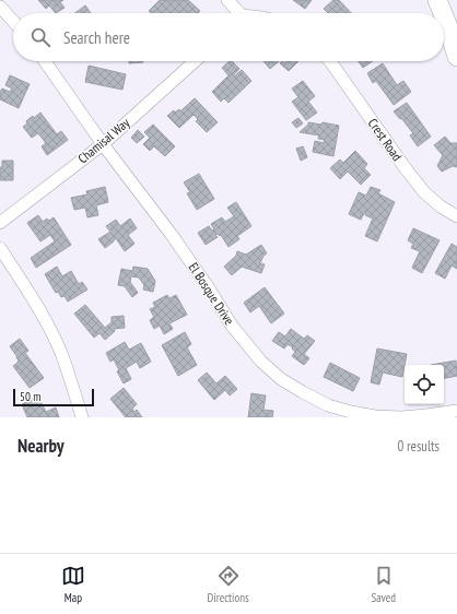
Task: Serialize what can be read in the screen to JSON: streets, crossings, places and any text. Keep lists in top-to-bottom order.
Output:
{
  "streets": {
    "street": ["Crest Road", "Chamisal Way", "El Bosque Drive"]
  },
  "crossings": [
    ["Chamisal Way", "El Bosque Drive"]
  ],
  "scale_bar": "50 m",
  "page": {
    "search": "Search here",
    "scale": "50 m",
    "heading": ["Nearby", "0 results"],
    "nav": ["Map", "Directions", "Saved"]
  }
}
